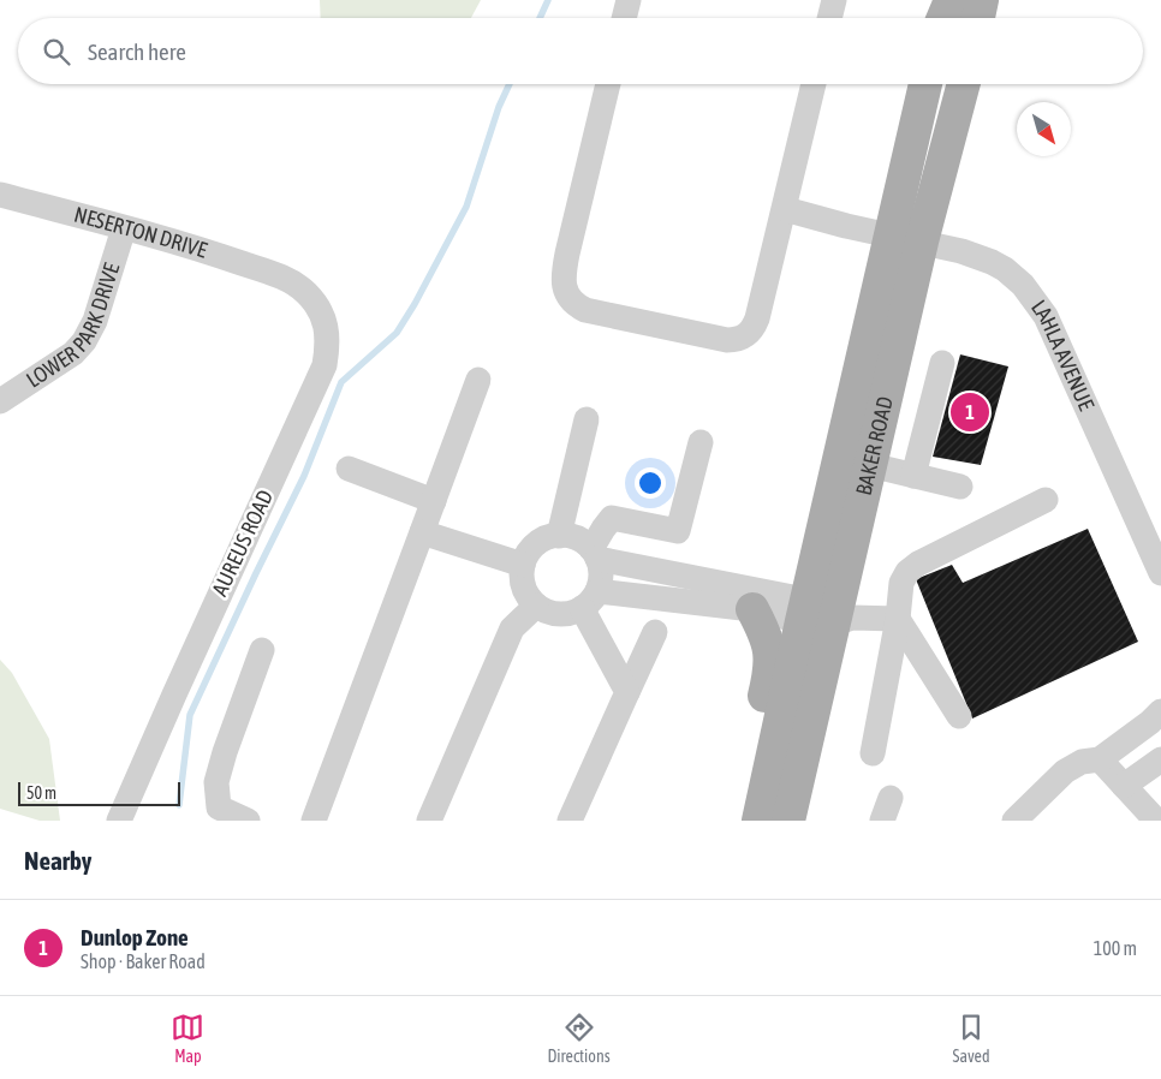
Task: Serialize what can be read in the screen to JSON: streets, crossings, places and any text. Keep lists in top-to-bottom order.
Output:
{
  "streets": {
    "main road": ["BAKER ROAD"],
    "street": [
      "NESERTON DRIVE",
      "LOWER PARK DRIVE",
      "LAHLA AVENUE",
      "AUREUS ROAD"
    ]
  },
  "crossings": [
    ["NESERTON DRIVE", "LOWER PARK DRIVE"],
    ["NESERTON DRIVE", "AUREUS ROAD"],
    ["LAHLA AVENUE", "BAKER ROAD"]
  ],
  "scale_bar": "50 m",
  "north": "bottom right",
  "page": {
    "search": "Search here",
    "pins": "1",
    "scale": "50 m",
    "heading": "Nearby",
    "list": [
      {
        "mark": "1",
        "name": "Dunlop Zone",
        "note": "Shop · Baker Road",
        "value": "100 m"
      }
    ],
    "nav": ["Map", "Directions", "Saved"]
  }
}
